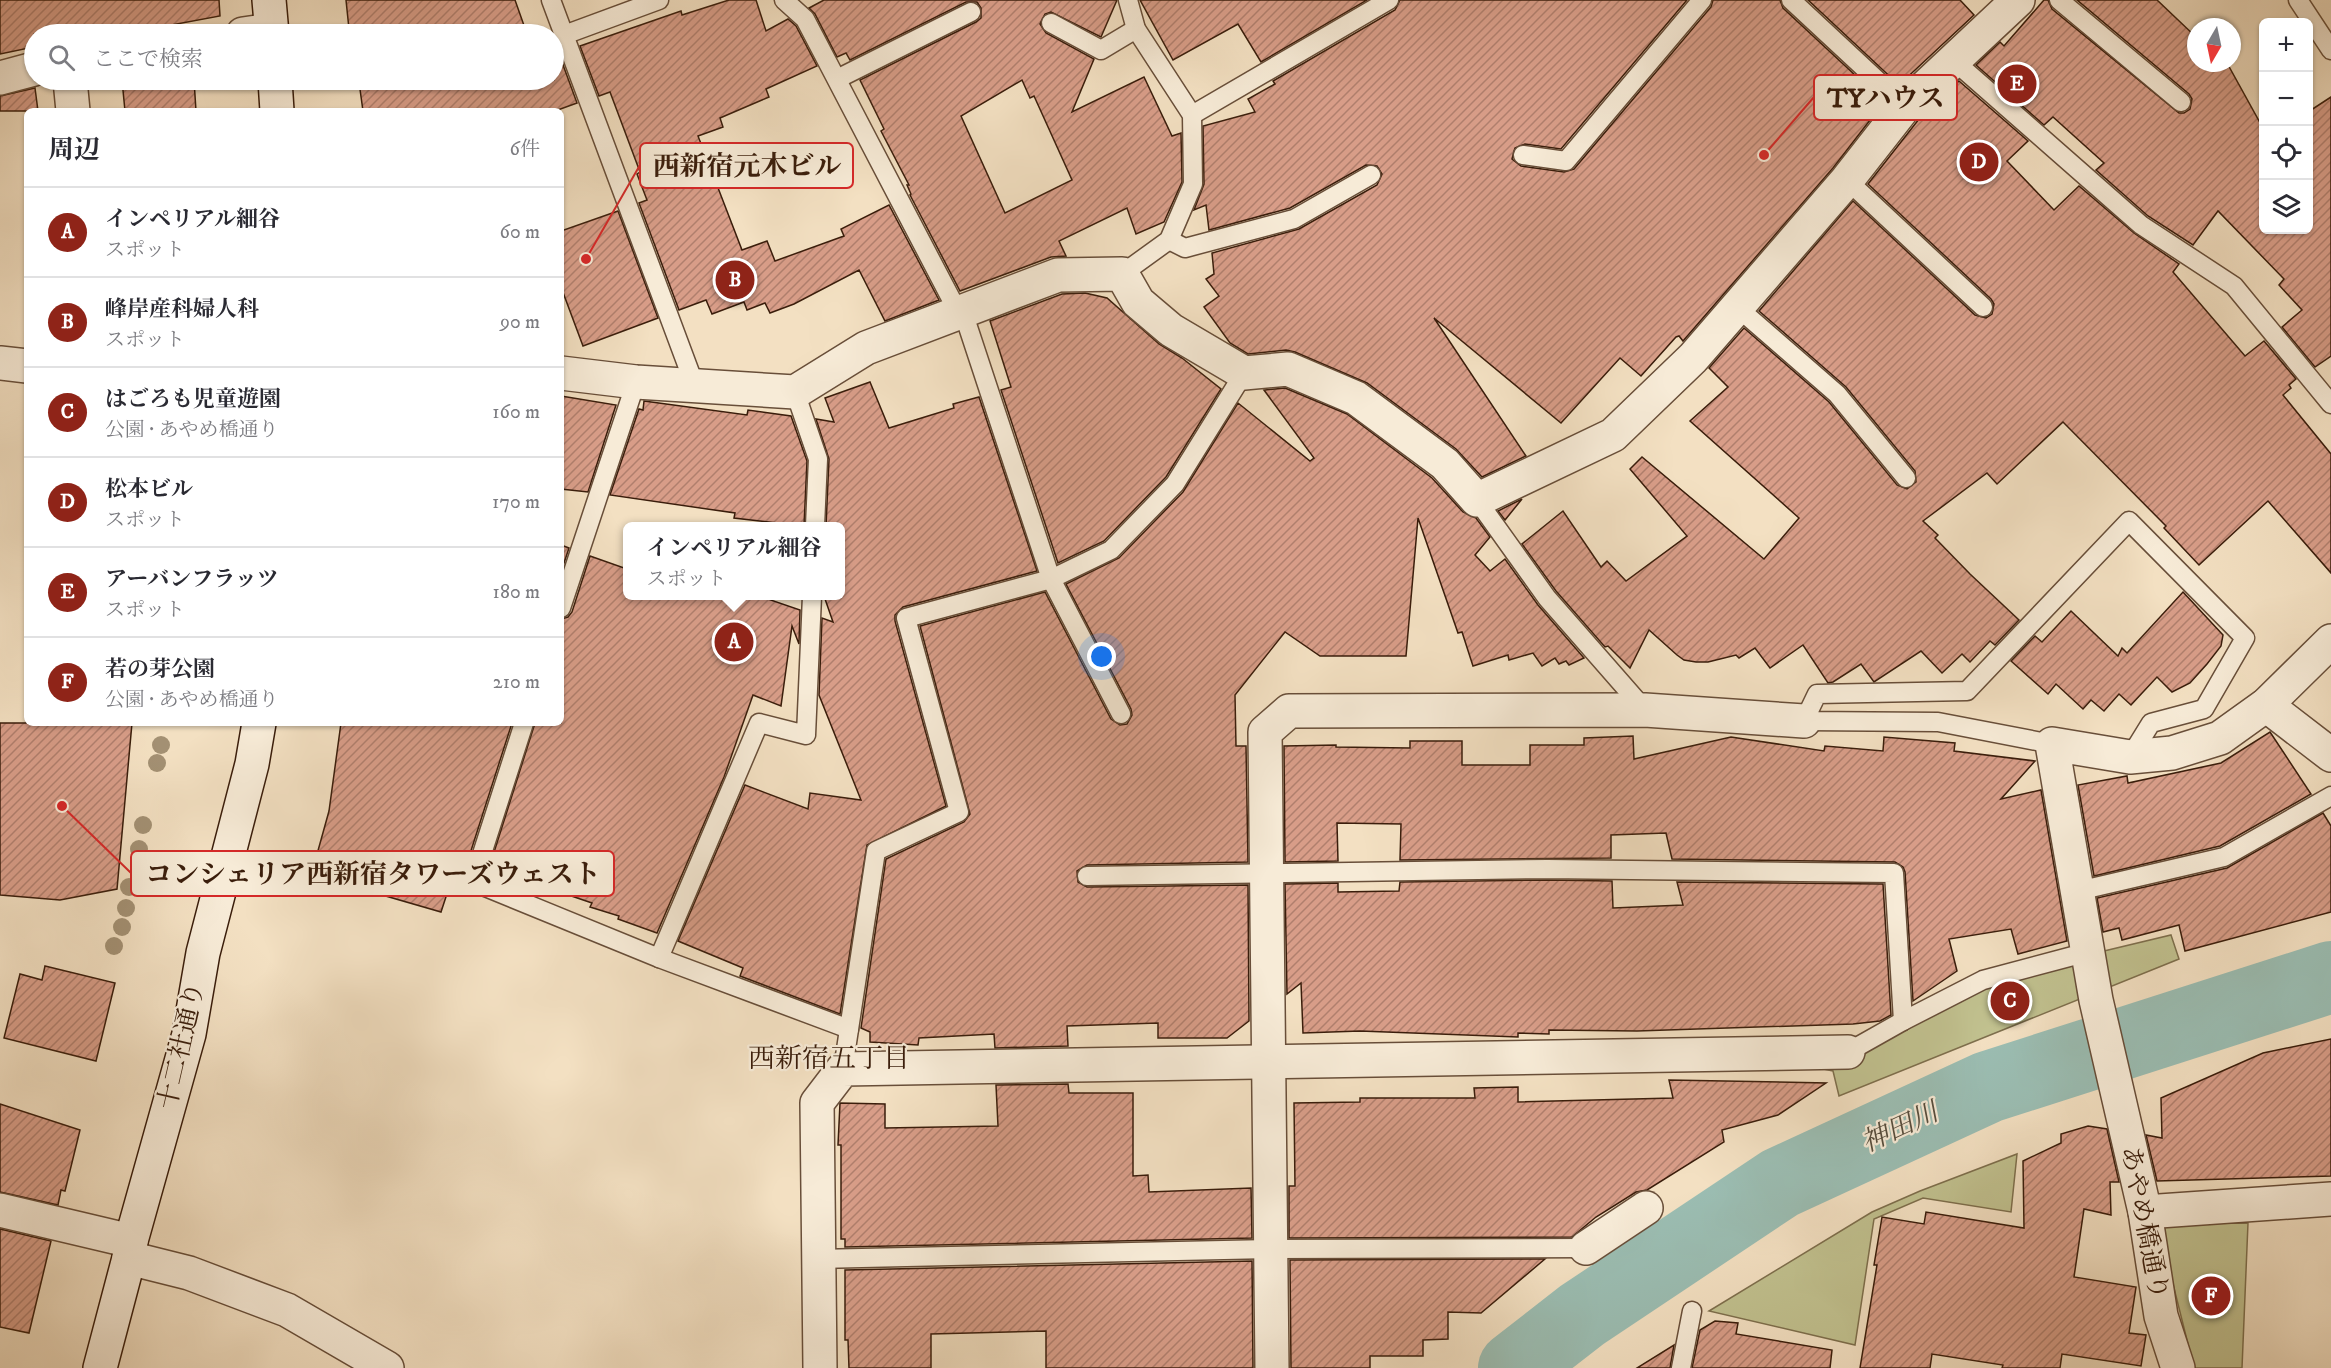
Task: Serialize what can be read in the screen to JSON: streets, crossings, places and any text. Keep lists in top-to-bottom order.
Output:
{
  "streets": {
    "street": ["十二社通り", "あやめ橋通り"]
  },
  "districts": ["西新宿五丁目"],
  "water": ["神田川"],
  "places": ["TYハウス", "西新宿元木ビル", "コンシェリア西新宿タワーズウェスト"],
  "north": "bottom",
  "page": {
    "map_buttons": ["+", "−"],
    "search": "ここで検索",
    "pins": [
      "E",
      "D",
      "B",
      "A",
      "C",
      "F"
    ],
    "heading": ["周辺", "6件"],
    "list": [
      {
        "mark": "A",
        "name": "インペリアル細谷",
        "note": "スポット",
        "value": "60 m"
      },
      {
        "mark": "B",
        "name": "峰岸産科婦人科",
        "note": "スポット",
        "value": "90 m"
      },
      {
        "mark": "C",
        "name": "はごろも児童遊園",
        "note": "公園 · あやめ橋通り",
        "value": "160 m"
      },
      {
        "mark": "D",
        "name": "松本ビル",
        "note": "スポット",
        "value": "170 m"
      },
      {
        "mark": "E",
        "name": "アーバンフラッツ",
        "note": "スポット",
        "value": "180 m"
      },
      {
        "mark": "F",
        "name": "若の芽公園",
        "note": "公園 · あやめ橋通り",
        "value": "210 m"
      }
    ],
    "popup": ["インペリアル細谷", "スポット"]
  }
}
